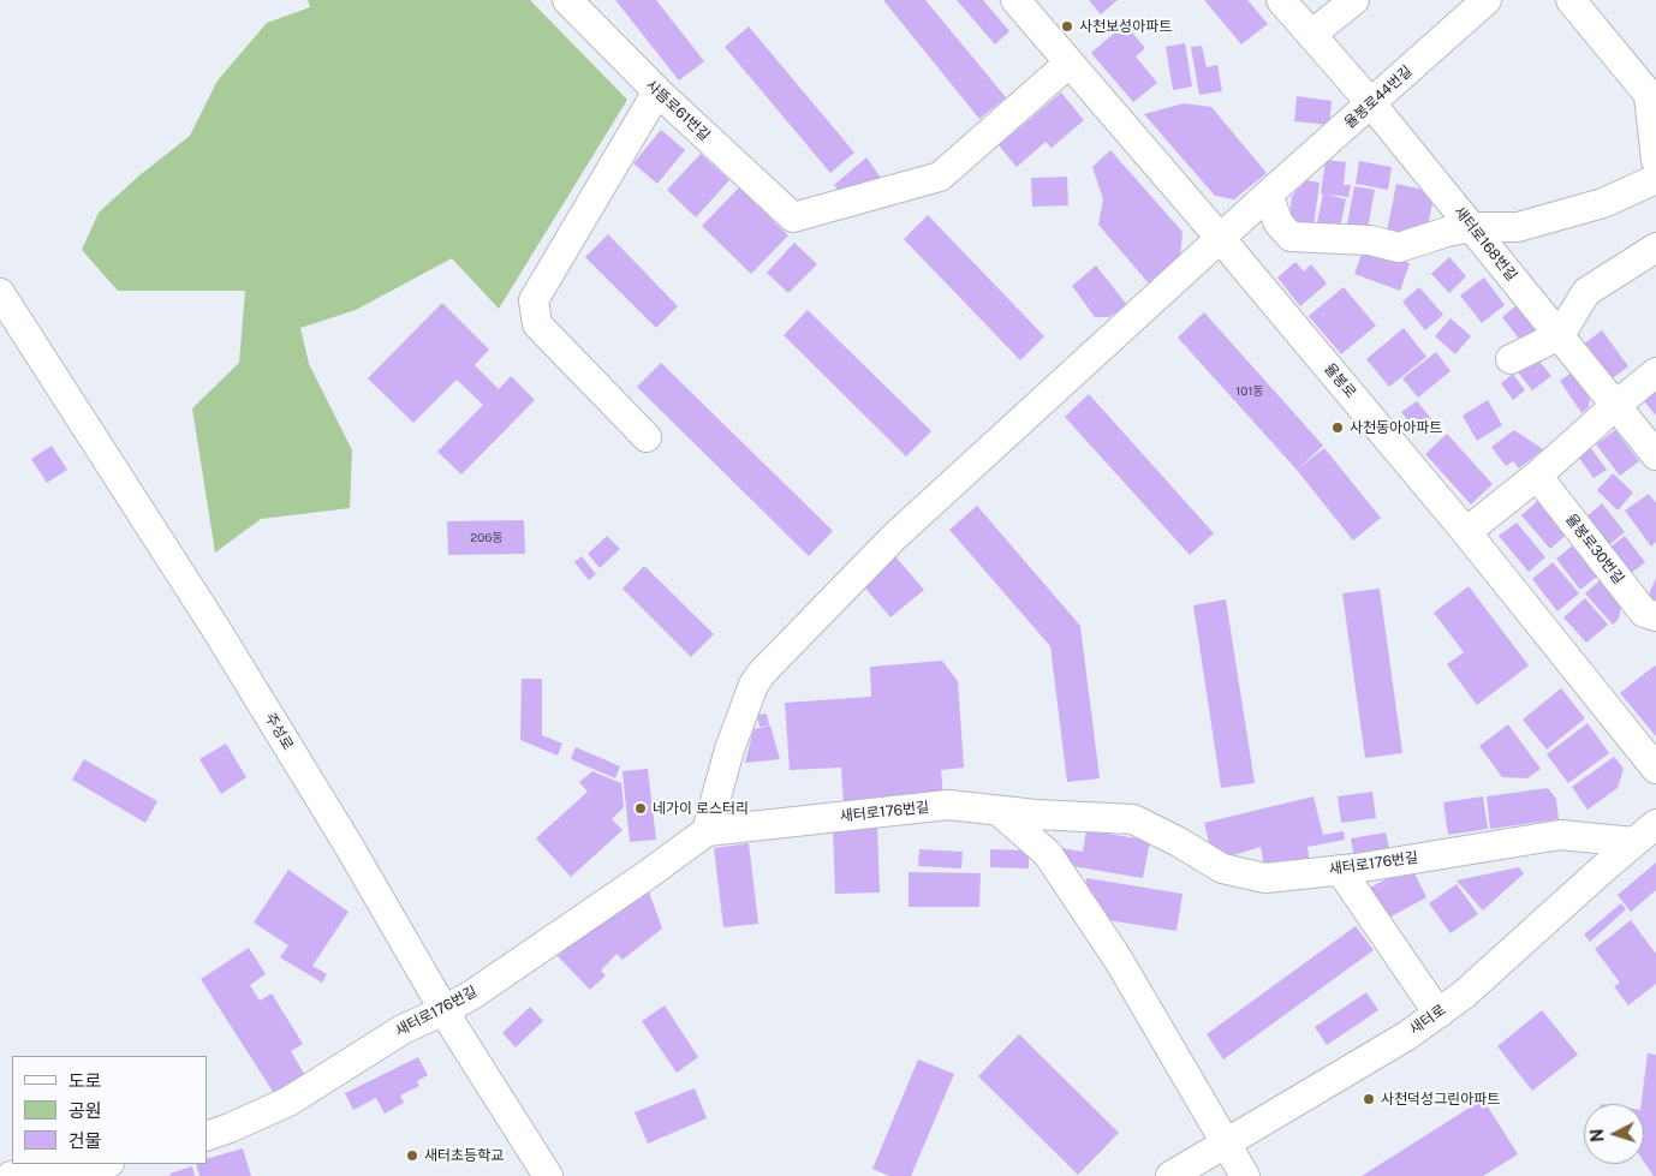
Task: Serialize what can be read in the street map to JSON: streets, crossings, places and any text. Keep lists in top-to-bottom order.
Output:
{
  "streets": {
    "street": [
      "율봉로44번길",
      "사뜸로61번길",
      "새터로168번길",
      "율봉로",
      "율봉로30번길",
      "주성로",
      "새터로176번길",
      "새터로"
    ]
  },
  "crossings": [
    ["율봉로44번길", "새터로168번길"],
    ["율봉로44번길", "율봉로"],
    ["율봉로44번길", "새터로176번길"],
    ["사뜸로61번길", "율봉로"],
    ["주성로", "새터로176번길"],
    ["새터로176번길", "새터로"]
  ],
  "places": [
    "사천보성아파트",
    "사천동아아파트",
    "네가이 로스터리",
    "사천덕성그린아파트",
    "새터초등학교"
  ],
  "house_numbers": ["101동", "206동"],
  "legend": ["도로", "공원", "건물"],
  "north": "left"
}
